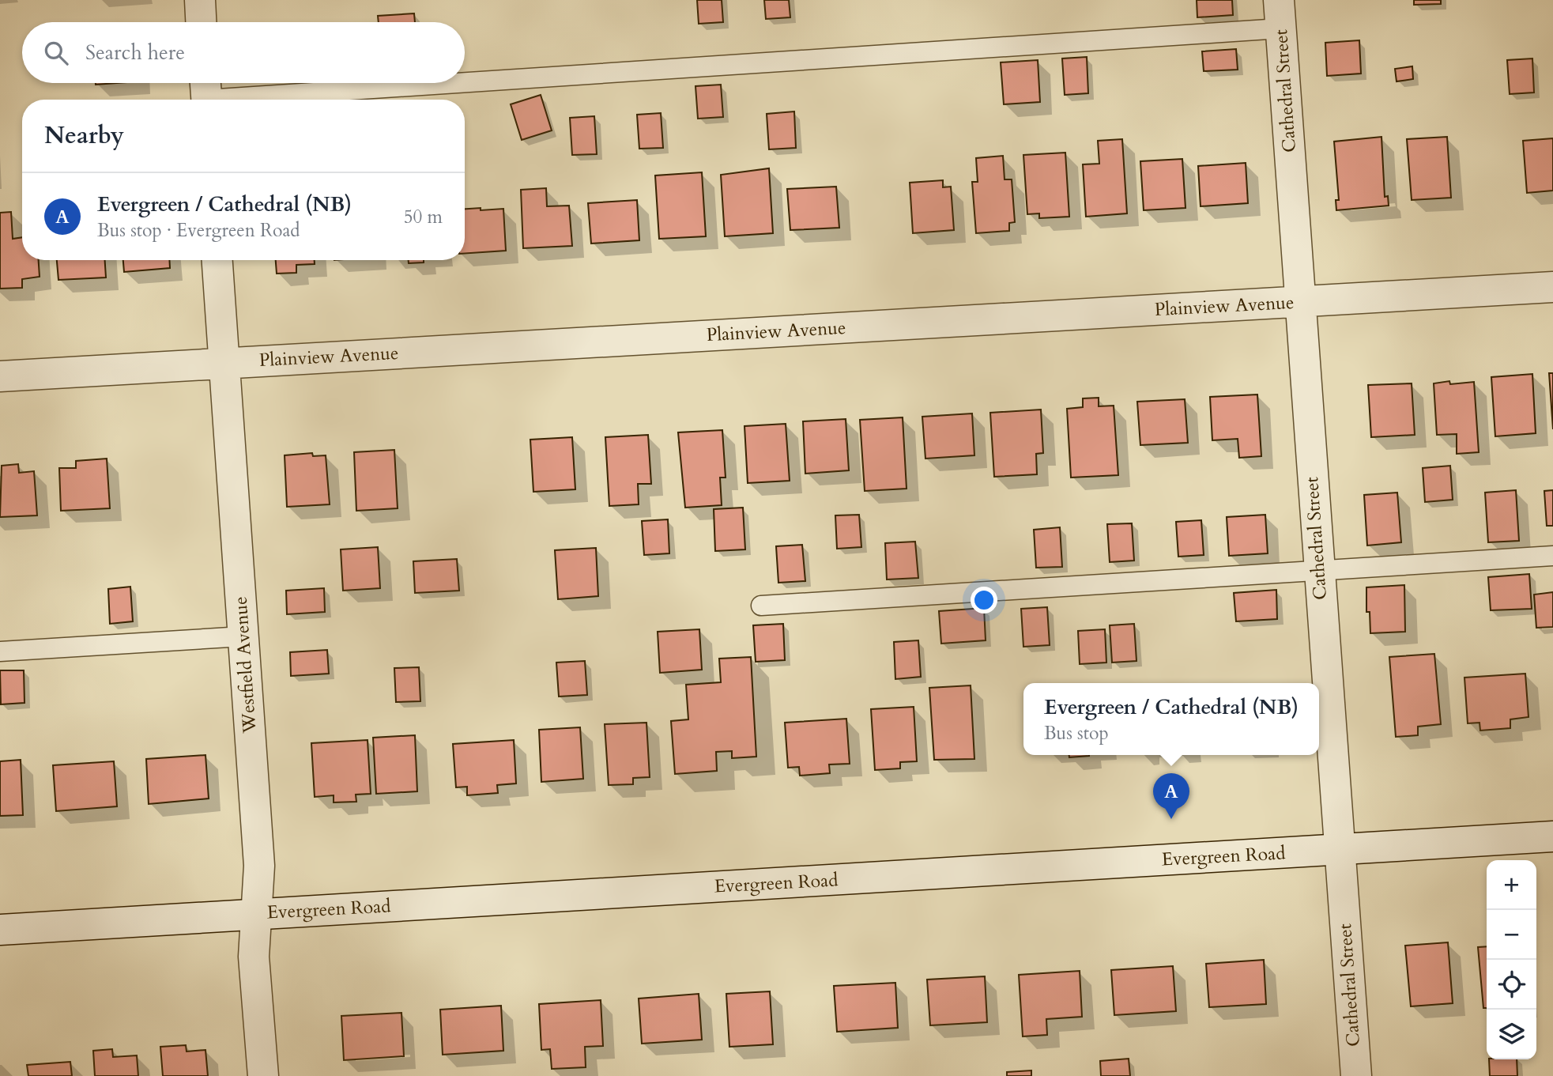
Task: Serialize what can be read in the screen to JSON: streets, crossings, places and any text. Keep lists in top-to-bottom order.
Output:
{
  "streets": {
    "street": [
      "Cathedral Street",
      "Plainview Avenue",
      "Westfield Avenue",
      "Evergreen Road"
    ]
  },
  "crossings": [
    ["Cathedral Street", "Plainview Avenue"],
    ["Cathedral Street", "Evergreen Road"],
    ["Plainview Avenue", "Westfield Avenue"],
    ["Westfield Avenue", "Evergreen Road"]
  ],
  "page": {
    "search": "Search here",
    "heading": "Nearby",
    "list": [
      {
        "mark": "A",
        "name": "Evergreen / Cathedral (NB)",
        "note": "Bus stop · Evergreen Road",
        "value": "50 m"
      }
    ],
    "popup": ["Evergreen / Cathedral (NB)", "Bus stop"],
    "pins": "A",
    "map_buttons": ["+", "−"]
  }
}
